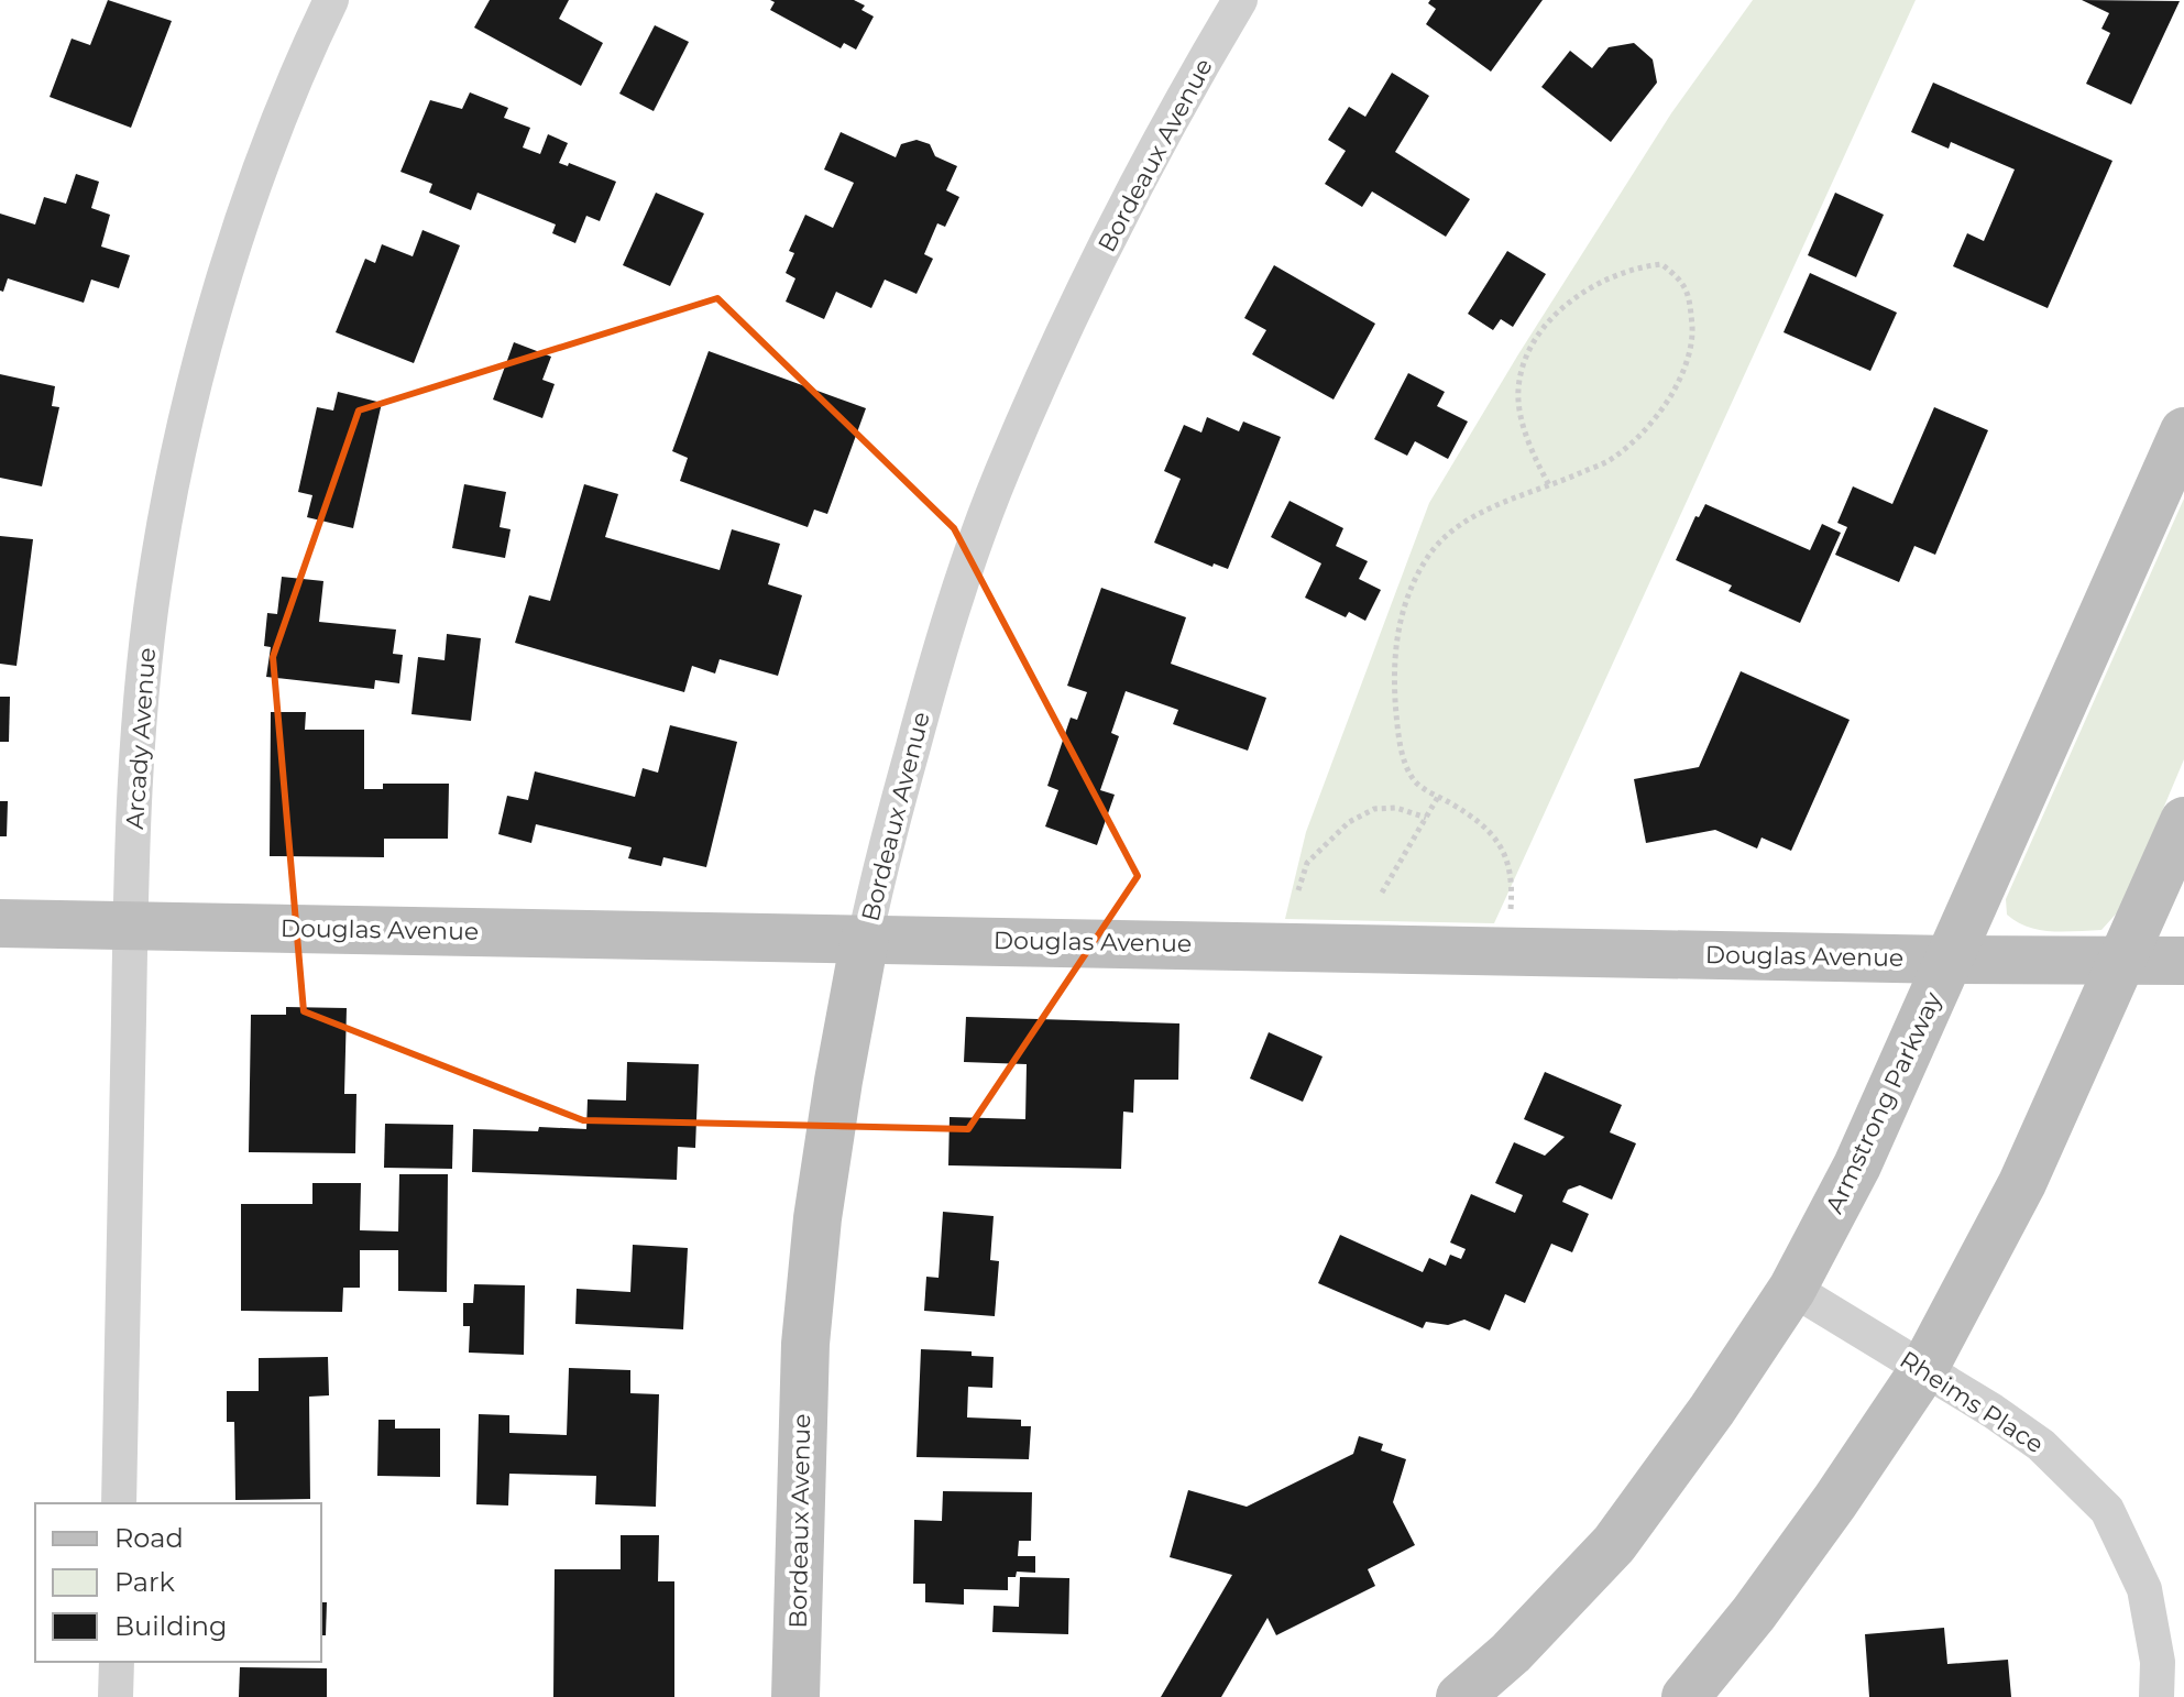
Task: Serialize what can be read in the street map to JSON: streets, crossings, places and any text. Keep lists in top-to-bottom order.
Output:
{
  "streets": {
    "street": [
      "Bordeaux Avenue",
      "Arcady Avenue",
      "Douglas Avenue",
      "Armstrong Parkway",
      "Rheims Place"
    ]
  },
  "crossings": [
    ["Bordeaux Avenue", "Douglas Avenue"],
    ["Arcady Avenue", "Douglas Avenue"],
    ["Douglas Avenue", "Armstrong Parkway"],
    ["Armstrong Parkway", "Rheims Place"]
  ],
  "legend": ["Road", "Park", "Building"]
}
